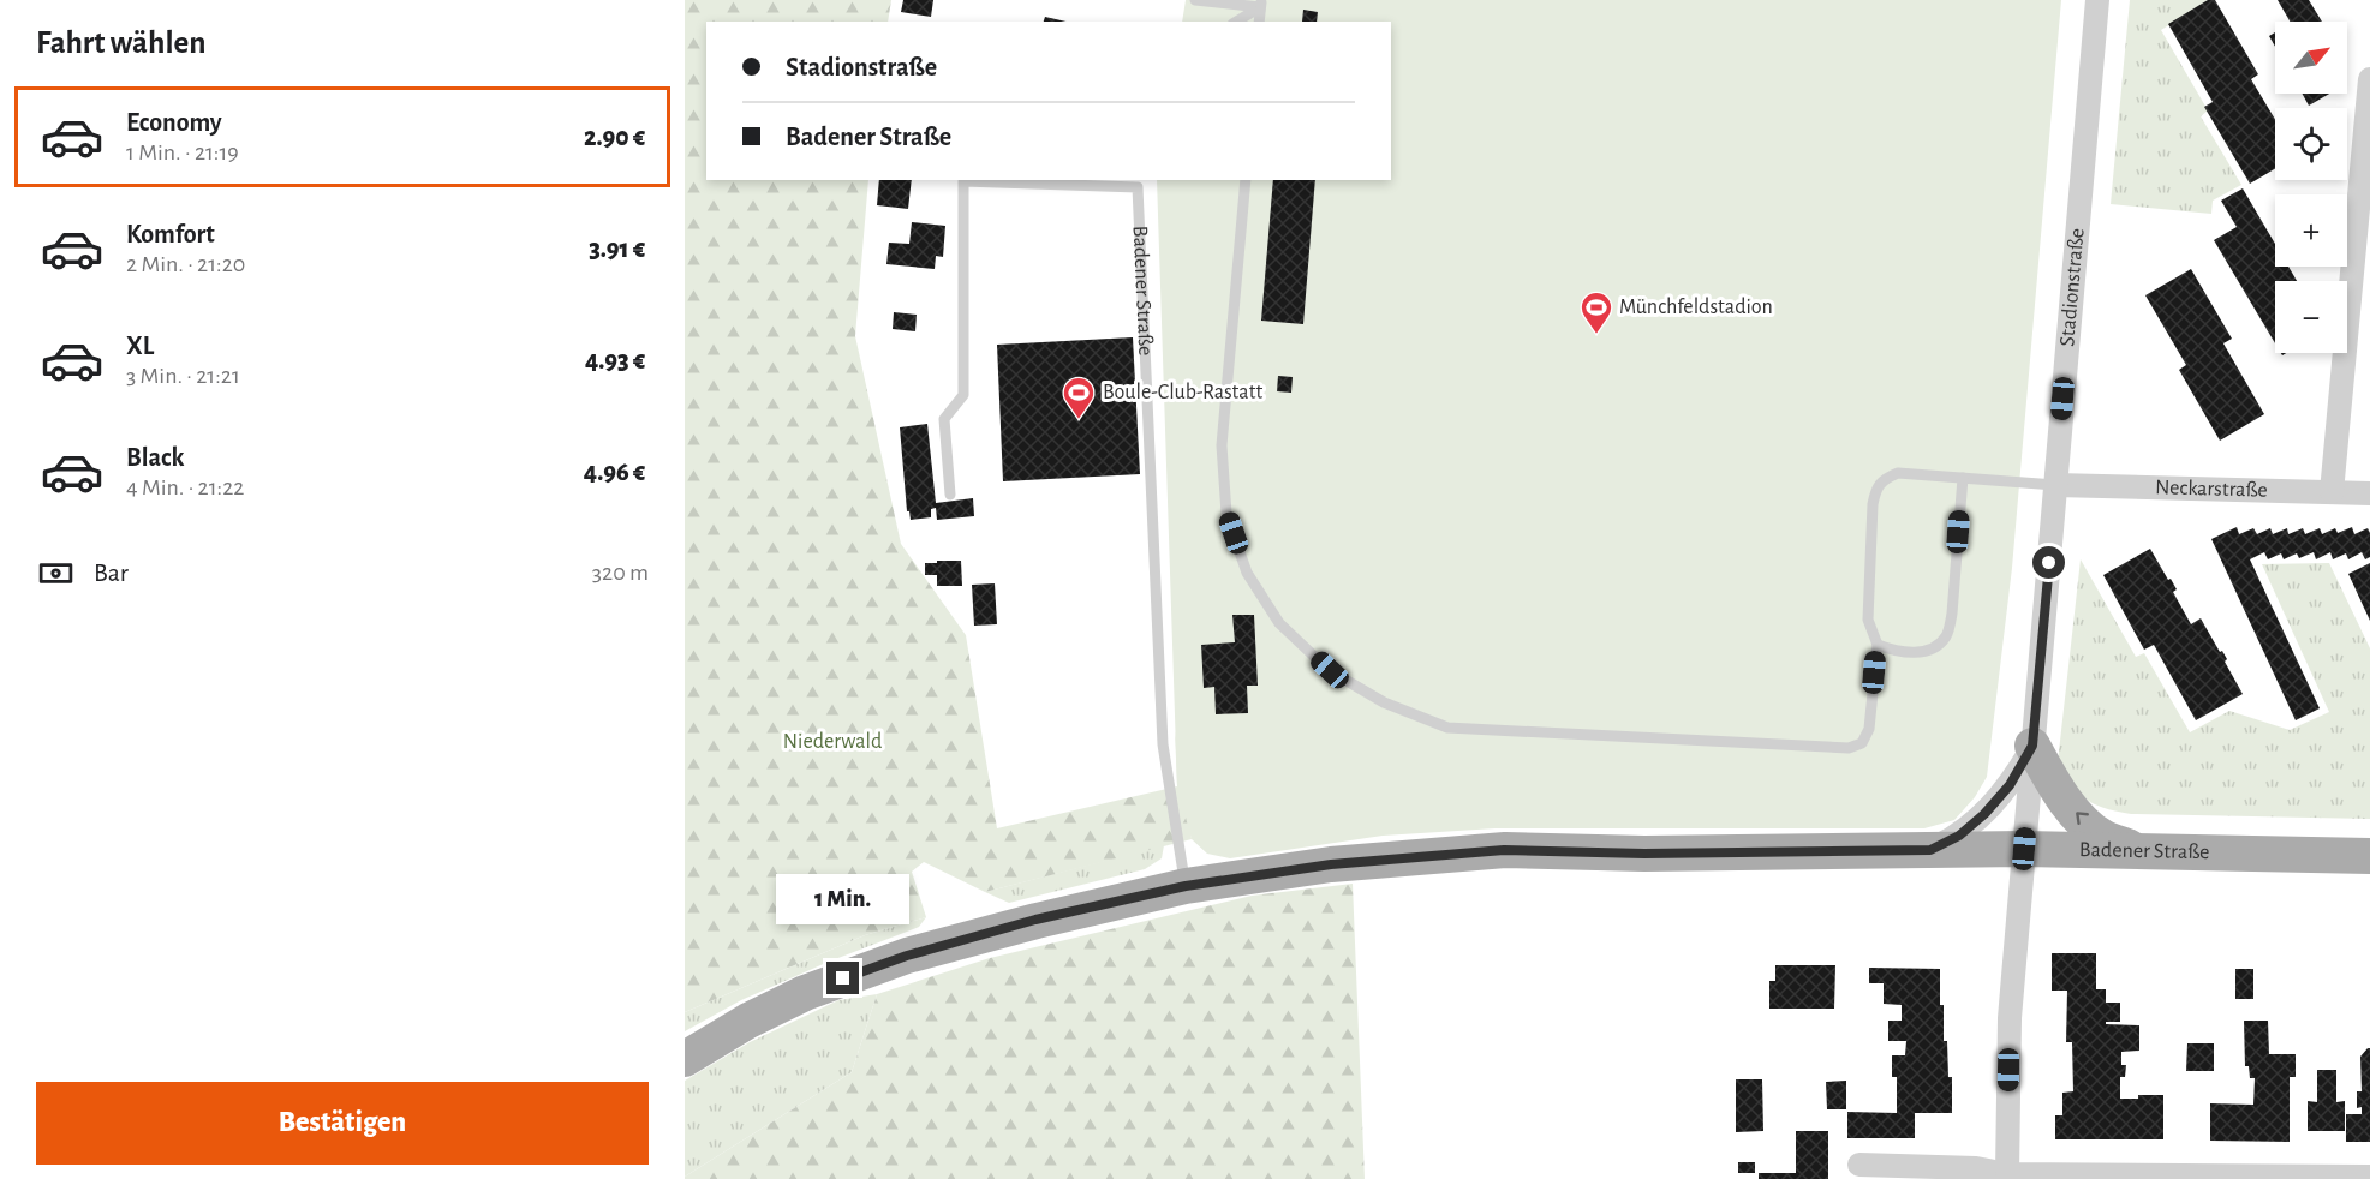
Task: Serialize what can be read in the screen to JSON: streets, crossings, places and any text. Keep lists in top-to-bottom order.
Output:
{
  "streets": {
    "main road": ["Badener Straße"],
    "street": ["Stadionstraße", "Neckarstraße"]
  },
  "crossings": [
    ["Stadionstraße", "Badener Straße"],
    ["Stadionstraße", "Neckarstraße"]
  ],
  "parks": ["Niederwald"],
  "places": {
    "sports": ["Münchfeldstadion", "Boule-Club-Rastatt"]
  },
  "north": "top right",
  "page": {
    "heading": "Fahrt wählen",
    "map_buttons": ["+", "−"],
    "banner": ["Stadionstraße", "Badener Straße"],
    "list": [
      {
        "name": "Economy",
        "note": "1 Min. · 21:19",
        "value": "2.90 €"
      },
      {
        "name": "Komfort",
        "note": "2 Min. · 21:20",
        "value": "3.91 €"
      },
      {
        "name": "XL",
        "note": "3 Min. · 21:21",
        "value": "4.93 €"
      },
      {
        "name": "Black",
        "note": "4 Min. · 21:22",
        "value": "4.96 €"
      }
    ],
    "pay": ["Bar", "320 m"],
    "bubble": "1 Min.",
    "buttons": "Bestätigen"
  }
}
